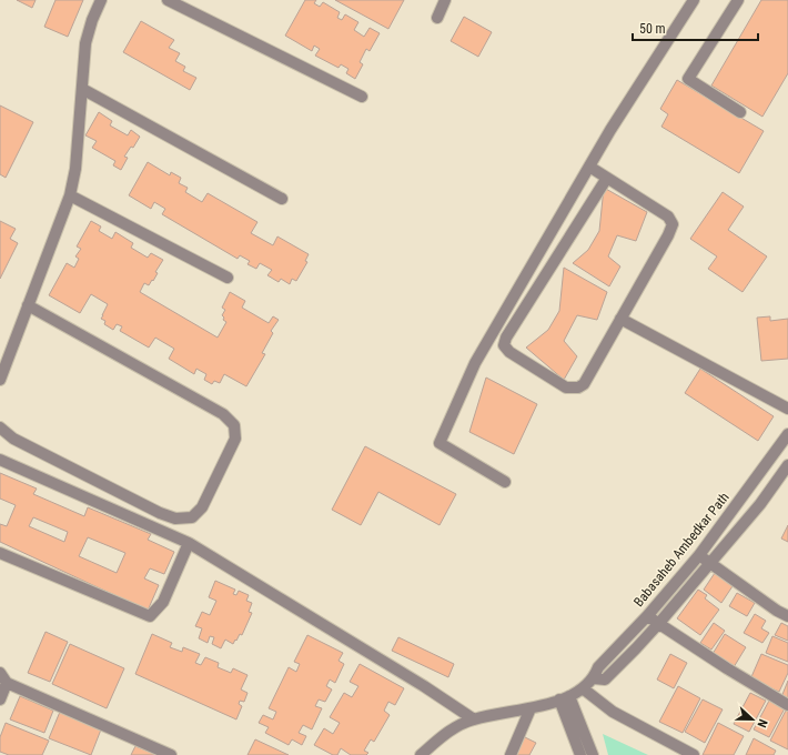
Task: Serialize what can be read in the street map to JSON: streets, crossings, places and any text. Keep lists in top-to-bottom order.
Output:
{
  "streets": {
    "street": ["Babasaheb Ambedkar Path"]
  },
  "scale_bar": "50 m",
  "north": "right"
}
